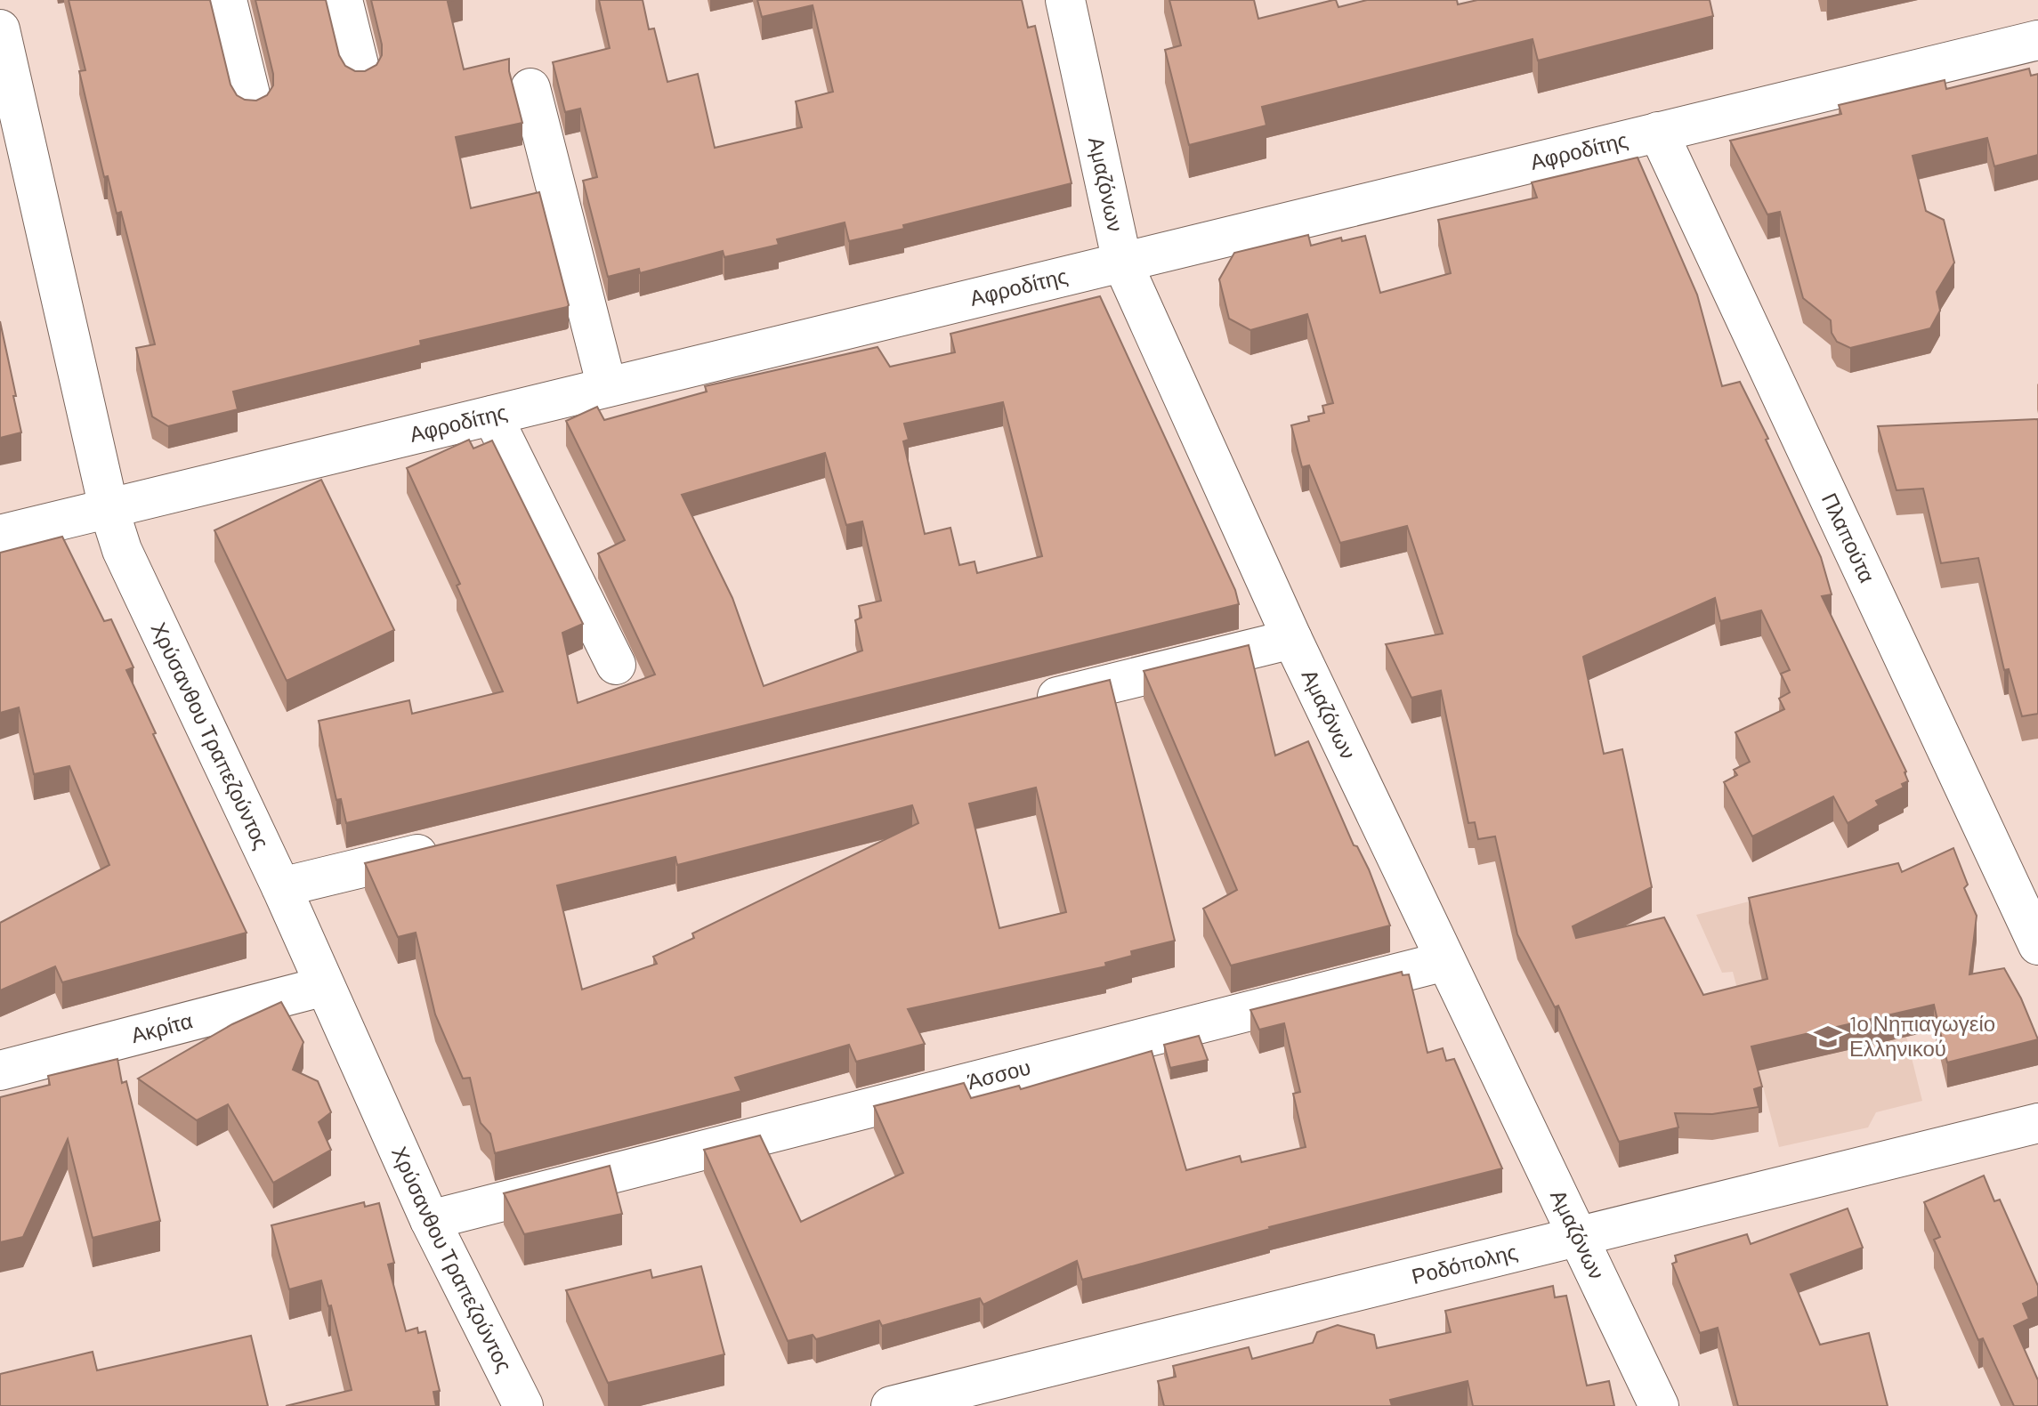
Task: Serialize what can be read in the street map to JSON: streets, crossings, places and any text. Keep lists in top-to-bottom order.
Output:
{
  "streets": {
    "street": [
      "Αφροδίτης",
      "Αμαζόνων",
      "Πλαπούτα",
      "Χρύσανθου Τραπεζούντος",
      "Ακρίτα",
      "Άσσου",
      "Ροδόπολης"
    ]
  },
  "crossings": [
    ["Αφροδίτης", "Αμαζόνων"],
    ["Αφροδίτης", "Πλαπούτα"],
    ["Αφροδίτης", "Χρύσανθου Τραπεζούντος"],
    ["Αμαζόνων", "Άσσου"],
    ["Αμαζόνων", "Ροδόπολης"],
    ["Χρύσανθου Τραπεζούντος", "Ακρίτα"],
    ["Χρύσανθου Τραπεζούντος", "Άσσου"]
  ],
  "places": {
    "school or university": ["1ο Νηπιαγωγείο Ελληνικού"]
  }
}
